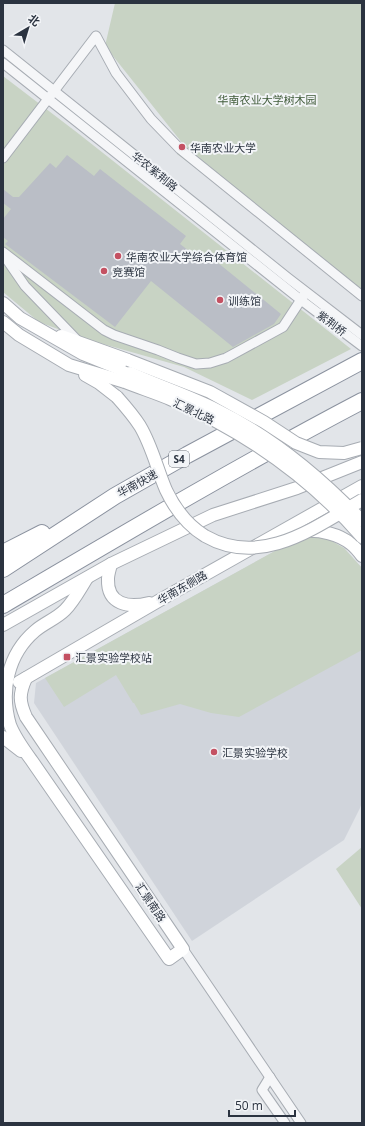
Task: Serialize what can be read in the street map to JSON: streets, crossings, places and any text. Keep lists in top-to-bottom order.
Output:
{
  "streets": {
    "highway": ["S4", "华南快速"],
    "street": [
      "华农紫荆路",
      "紫荆桥",
      "汇景北路",
      "华南东侧路",
      "汇景南路"
    ]
  },
  "crossings": [
    ["华农紫荆路", "紫荆桥"],
    ["华南东侧路", "汇景南路"]
  ],
  "parks": ["华南农业大学树木园"],
  "places": {
    "other": [
      "华南农业大学",
      "华南农业大学综合体育馆",
      "竞赛馆",
      "训练馆",
      "汇景实验学校"
    ],
    "transit": ["汇景实验学校站"]
  },
  "scale_bar": "50 m",
  "north": "top right"
}
